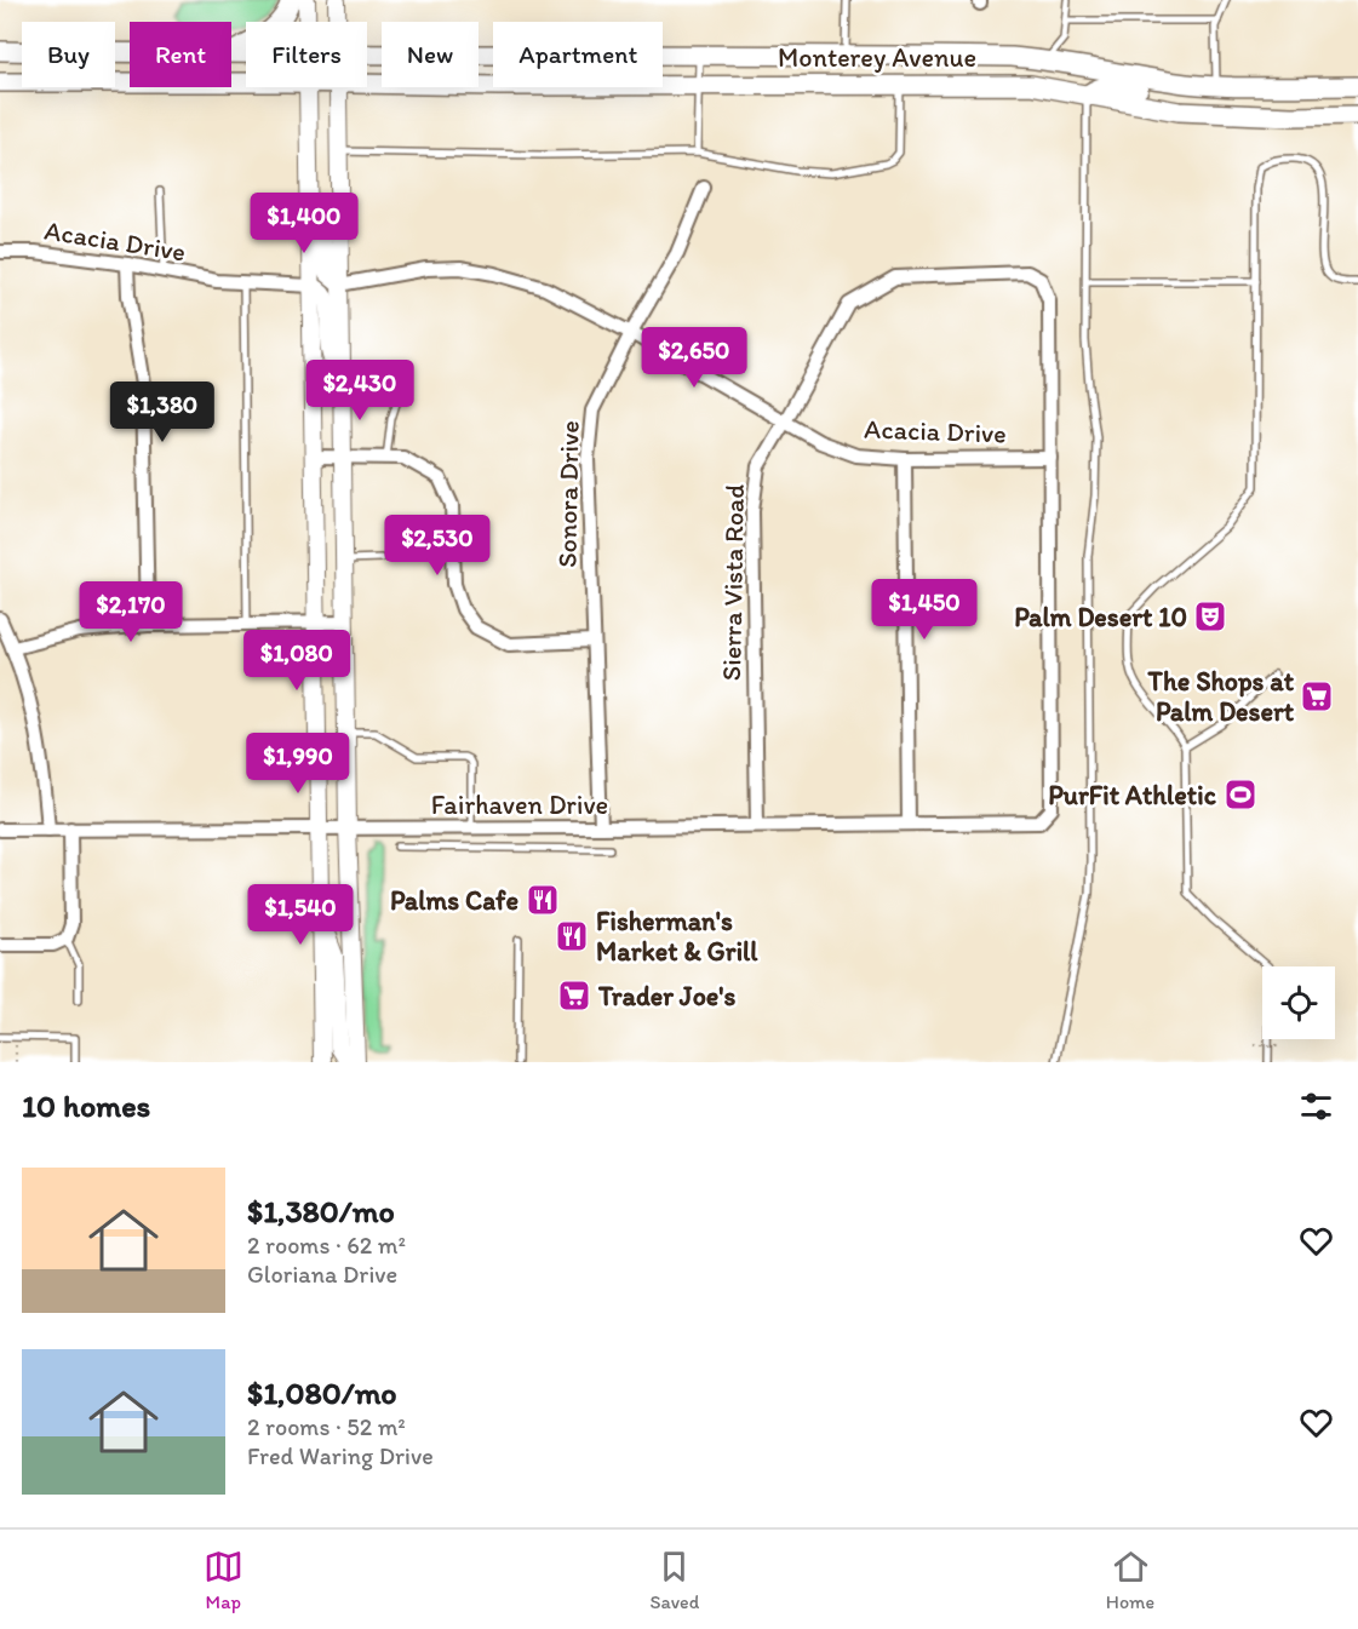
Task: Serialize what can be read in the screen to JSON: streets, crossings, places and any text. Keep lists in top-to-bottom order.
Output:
{
  "streets": {
    "main road": ["Monterey Avenue"],
    "street": [
      "Acacia Drive",
      "Sonora Drive",
      "Sierra Vista Road",
      "Fairhaven Drive"
    ]
  },
  "crossings": [
    ["Acacia Drive", "Sonora Drive"],
    ["Acacia Drive", "Sierra Vista Road"],
    ["Acacia Drive", "Fairhaven Drive"],
    ["Sonora Drive", "Fairhaven Drive"],
    ["Sierra Vista Road", "Fairhaven Drive"]
  ],
  "places": {
    "theatre": ["Palm Desert 10"],
    "supermarket": ["The Shops at Palm Desert", "Trader Joe's"],
    "sports": ["PurFit Athletic"],
    "restaurant": ["Palms Cafe", "Fisherman's Market & Grill"]
  },
  "page": {
    "chip": [
      "Buy",
      "Rent",
      "Filters",
      "New",
      "Apartment"
    ],
    "price": [
      "$1,400",
      "$2,650",
      "$2,430",
      "$1,380",
      "$2,530",
      "$1,450",
      "$2,170",
      "$1,080",
      "$1,990",
      "$1,540"
    ],
    "heading": "10 homes",
    "list": [
      {
        "name": "$1,380/mo",
        "note": "2 rooms · 62 m² · Gloriana Drive"
      },
      {
        "name": "$1,080/mo",
        "note": "2 rooms · 52 m² · Fred Waring Drive"
      }
    ],
    "tabs": ["Map", "Saved", "Home"]
  }
}
